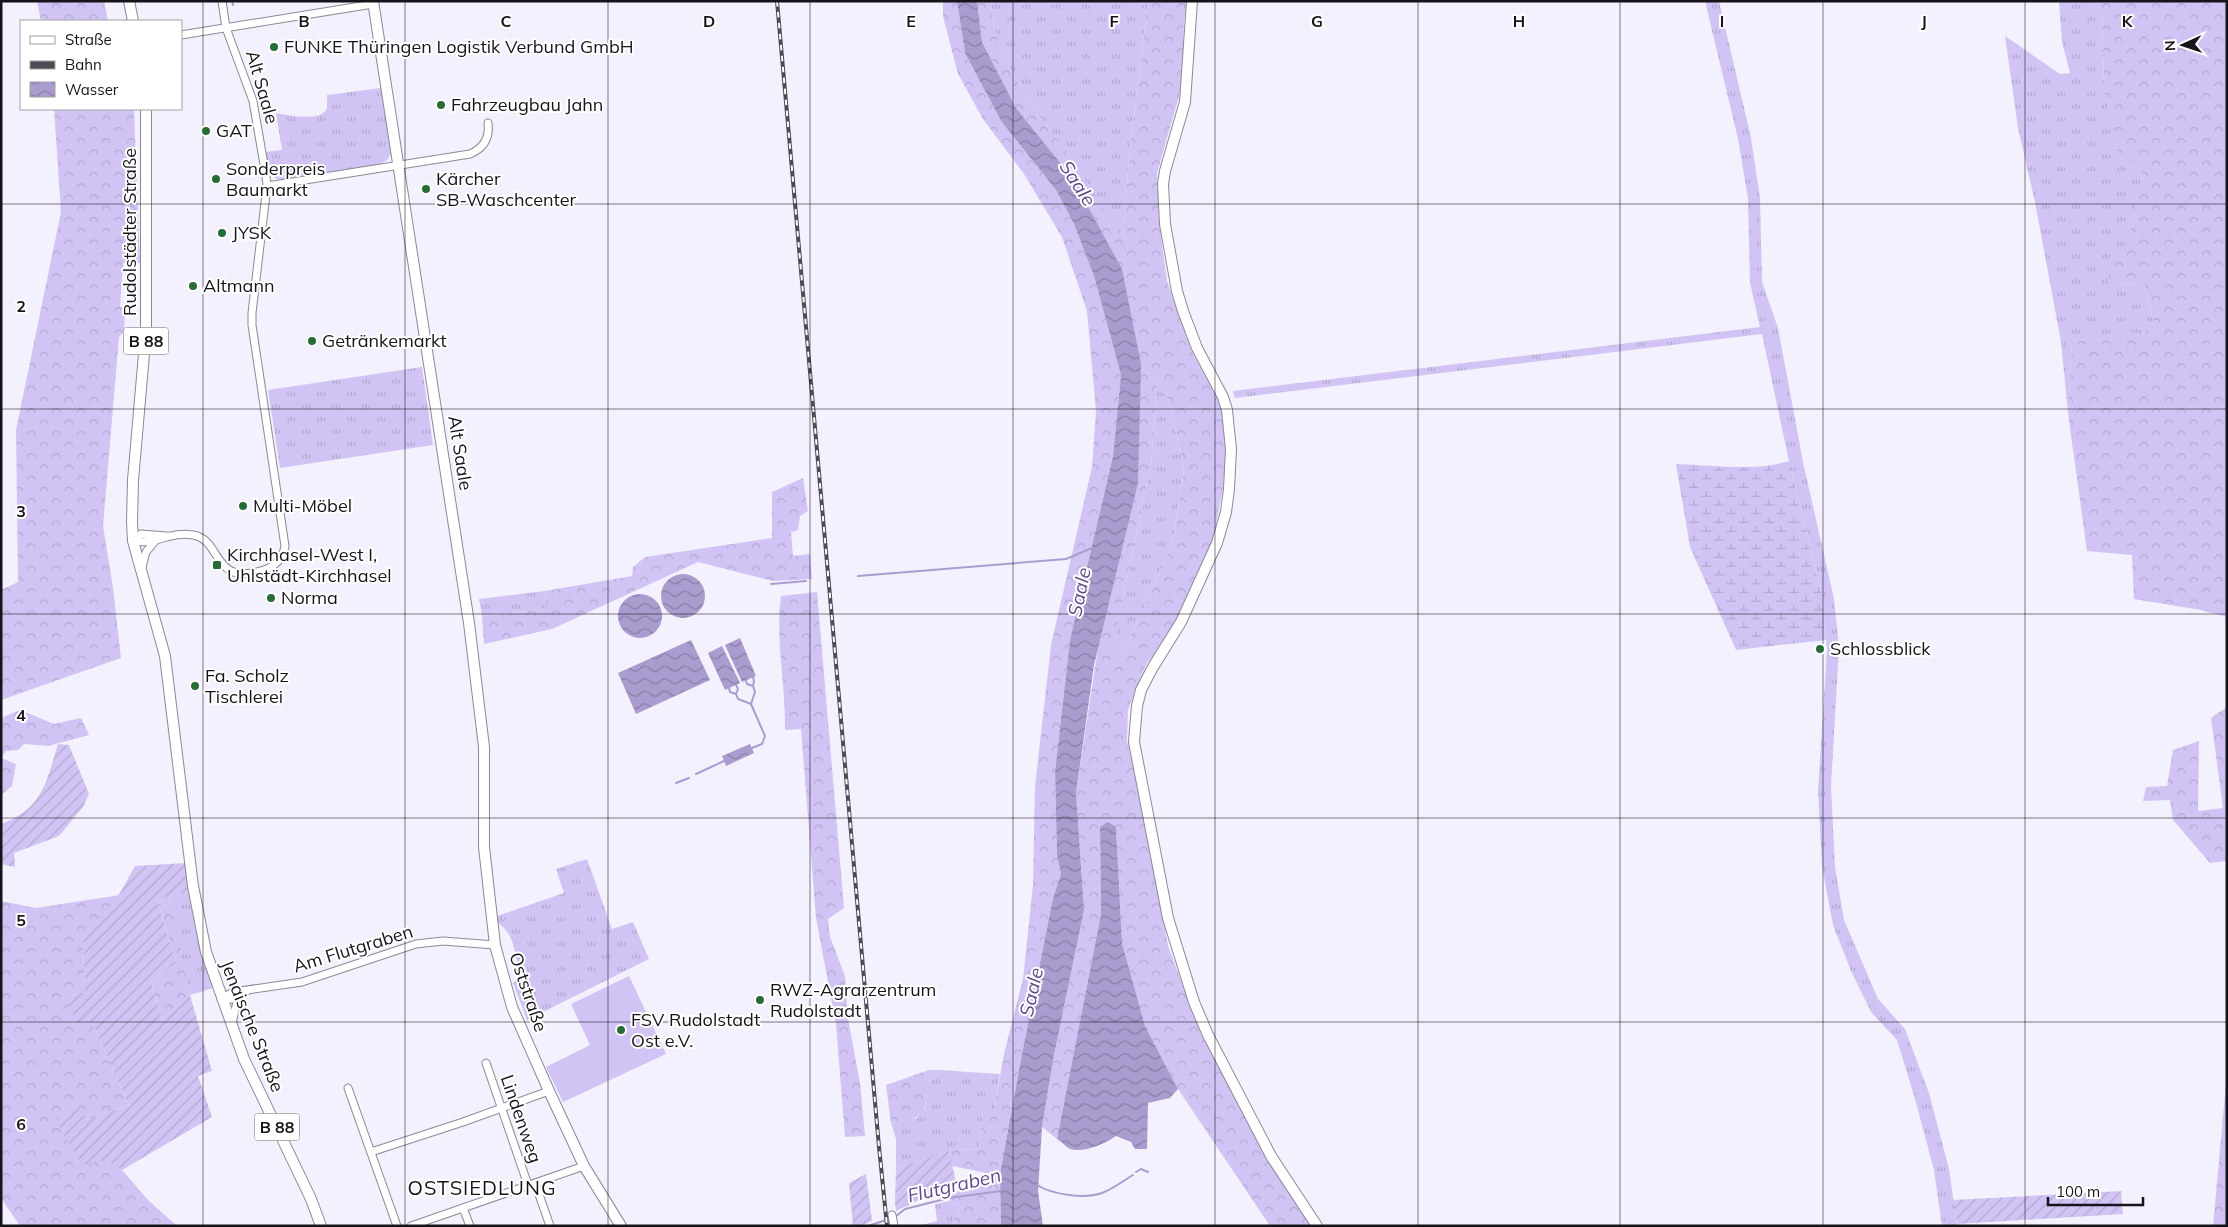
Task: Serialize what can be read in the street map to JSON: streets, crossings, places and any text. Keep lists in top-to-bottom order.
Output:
{
  "streets": {
    "main road": [
      "Alt Saale",
      "Rudolstädter Straße",
      "B 88",
      "Oststraße",
      "Jenaische Straße"
    ],
    "street": ["Am Flutgraben", "Lindenweg"]
  },
  "crossings": [
    ["Alt Saale", "Rudolstädter Straße"],
    ["Alt Saale", "Oststraße"],
    ["Rudolstädter Straße", "Jenaische Straße"],
    ["Am Flutgraben", "Oststraße"],
    ["Am Flutgraben", "Jenaische Straße"]
  ],
  "districts": ["OSTSIEDLUNG"],
  "water": ["Saale", "Flutgraben"],
  "places": {
    "other": [
      "FUNKE Thüringen Logistik Verbund GmbH",
      "Fahrzeugbau Jahn",
      "GAT",
      "Sonderpreis Baumarkt",
      "Kärcher SB-Waschcenter",
      "JYSK",
      "Altmann",
      "Getränkemarkt",
      "Multi-Möbel",
      "Norma",
      "Schlossblick",
      "Fa. Scholz Tischlerei",
      "RWZ-Agrarzentrum Rudolstadt",
      "FSV Rudolstadt Ost e.V."
    ],
    "transit": ["Kirchhasel-West I, Uhlstädt-Kirchhasel"]
  },
  "legend": ["Straße", "Bahn", "Wasser"],
  "scale_bar": "100 m",
  "north": "left",
  "grid": {
    "columns": [
      "B",
      "C",
      "D",
      "E",
      "F",
      "G",
      "H",
      "I",
      "J",
      "K"
    ],
    "rows": [
      "2",
      "3",
      "4",
      "5",
      "6"
    ]
  }
}
